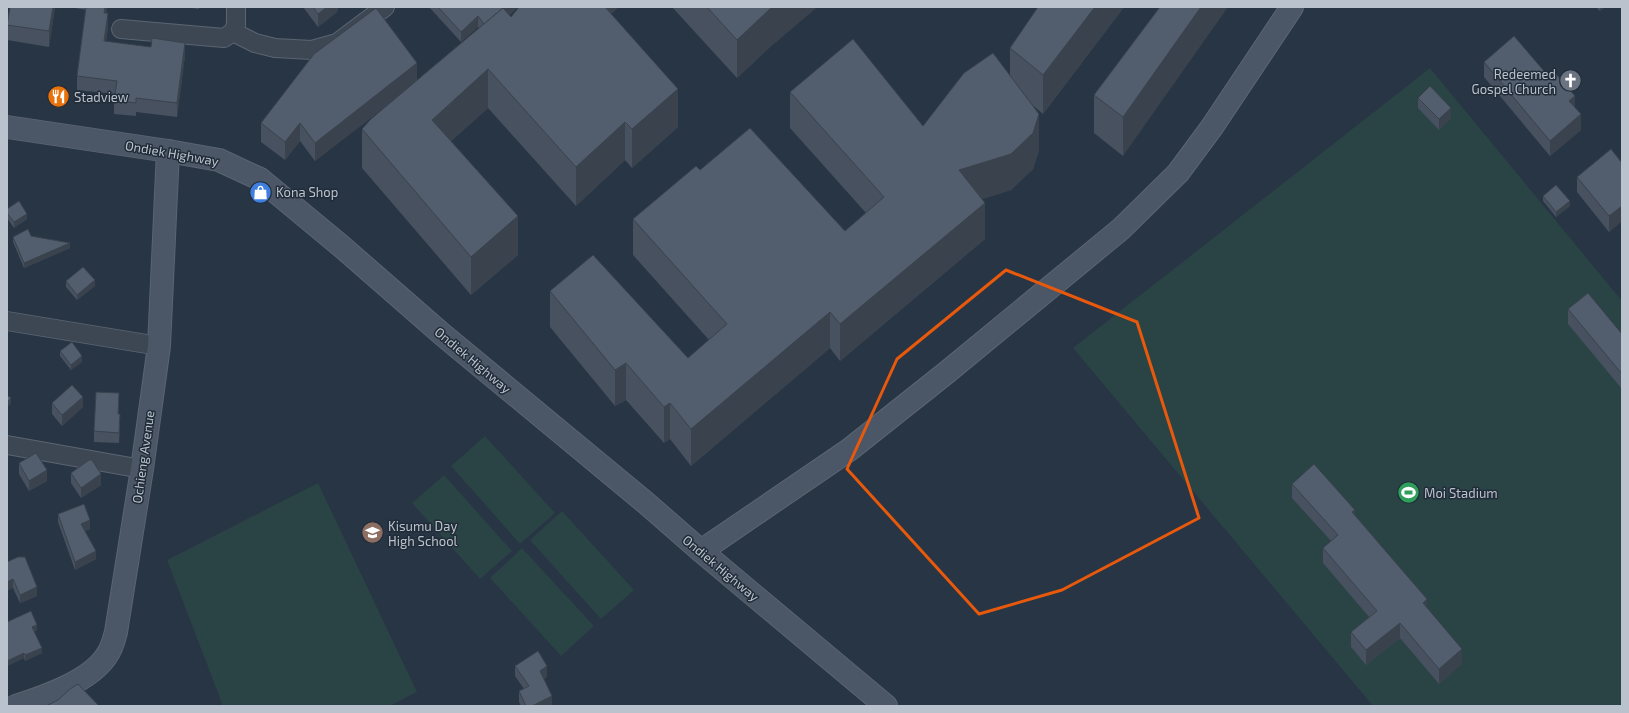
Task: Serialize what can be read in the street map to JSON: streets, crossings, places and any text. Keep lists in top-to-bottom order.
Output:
{
  "streets": {
    "street": ["Ondiek Highway", "Ochieng Avenue"]
  },
  "crossings": [
    ["Ondiek Highway", "Ochieng Avenue"]
  ],
  "places": {
    "church": ["Redeemed Gospel Church"],
    "restaurant": ["Stadview"],
    "shop": ["Kona Shop"],
    "sports": ["Moi Stadium"],
    "school or university": ["Kisumu Day High School"]
  }
}
